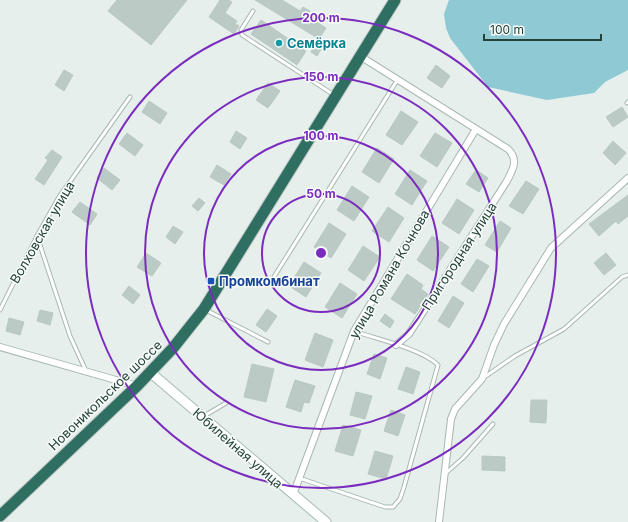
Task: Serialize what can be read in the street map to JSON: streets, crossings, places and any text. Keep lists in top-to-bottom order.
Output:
{
  "streets": {
    "highway": ["Новоникольское шоссе"],
    "street": ["Пригородная улица", "улица Романа Кочнова", "Юбилейная улица"],
    "lane": ["Волховская улица"]
  },
  "crossings": [
    ["Пригородная улица", "улица Романа Кочнова"],
    ["улица Романа Кочнова", "Юбилейная улица"],
    ["Новоникольское шоссе", "Юбилейная улица"]
  ],
  "places": {
    "other": ["Семёрка"],
    "transit": ["Промкомбинат"]
  },
  "scale_bar": "100 m",
  "rings": [
    "200 m",
    "150 m",
    "100 m",
    "50 m"
  ]
}
